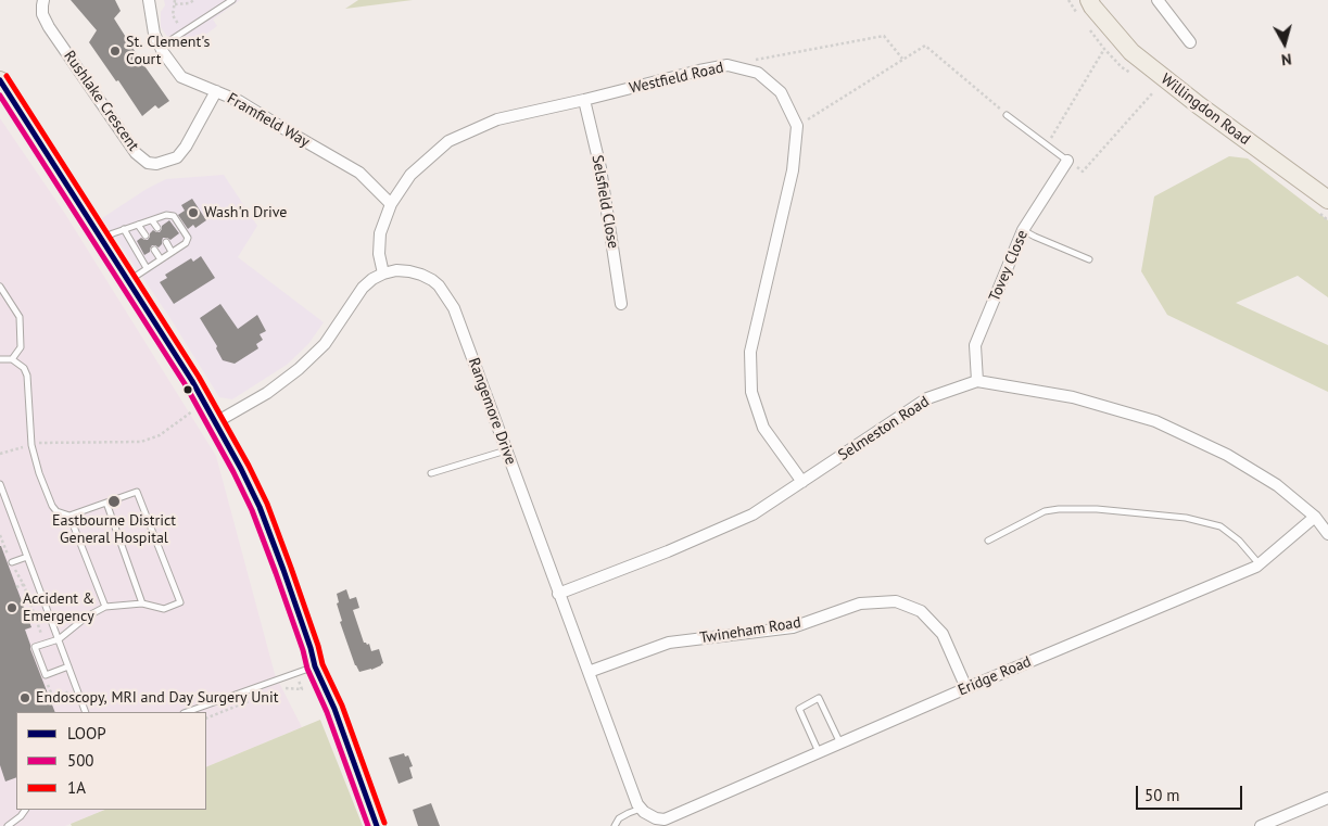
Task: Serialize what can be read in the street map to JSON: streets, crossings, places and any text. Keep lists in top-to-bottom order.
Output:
{
  "streets": {
    "main road": ["Willingdon Road"],
    "street": [
      "Westfield Road",
      "Rushlake Crescent",
      "Framfield Way",
      "Selsfield Close",
      "Tovey Close",
      "Rangemore Drive",
      "Selmeston Road",
      "Twineham Road",
      "Eridge Road"
    ]
  },
  "crossings": [
    ["Westfield Road", "Framfield Way"],
    ["Westfield Road", "Selsfield Close"],
    ["Westfield Road", "Rangemore Drive"],
    ["Rushlake Crescent", "Framfield Way"],
    ["Tovey Close", "Selmeston Road"],
    ["Rangemore Drive", "Selmeston Road"],
    ["Rangemore Drive", "Twineham Road"],
    ["Selmeston Road", "Eridge Road"],
    ["Twineham Road", "Eridge Road"]
  ],
  "places": [
    "St. Clement's Court",
    "Wash'n Drive",
    "Eastbourne District General Hospital",
    "Accident & Emergency",
    "Endoscopy, MRI and Day Surgery Unit"
  ],
  "lines": ["transit line 1A", "transit line LOOP", "transit line 500"],
  "legend": ["LOOP", "500", "1A"],
  "scale_bar": "50 m",
  "north": "bottom"
}
